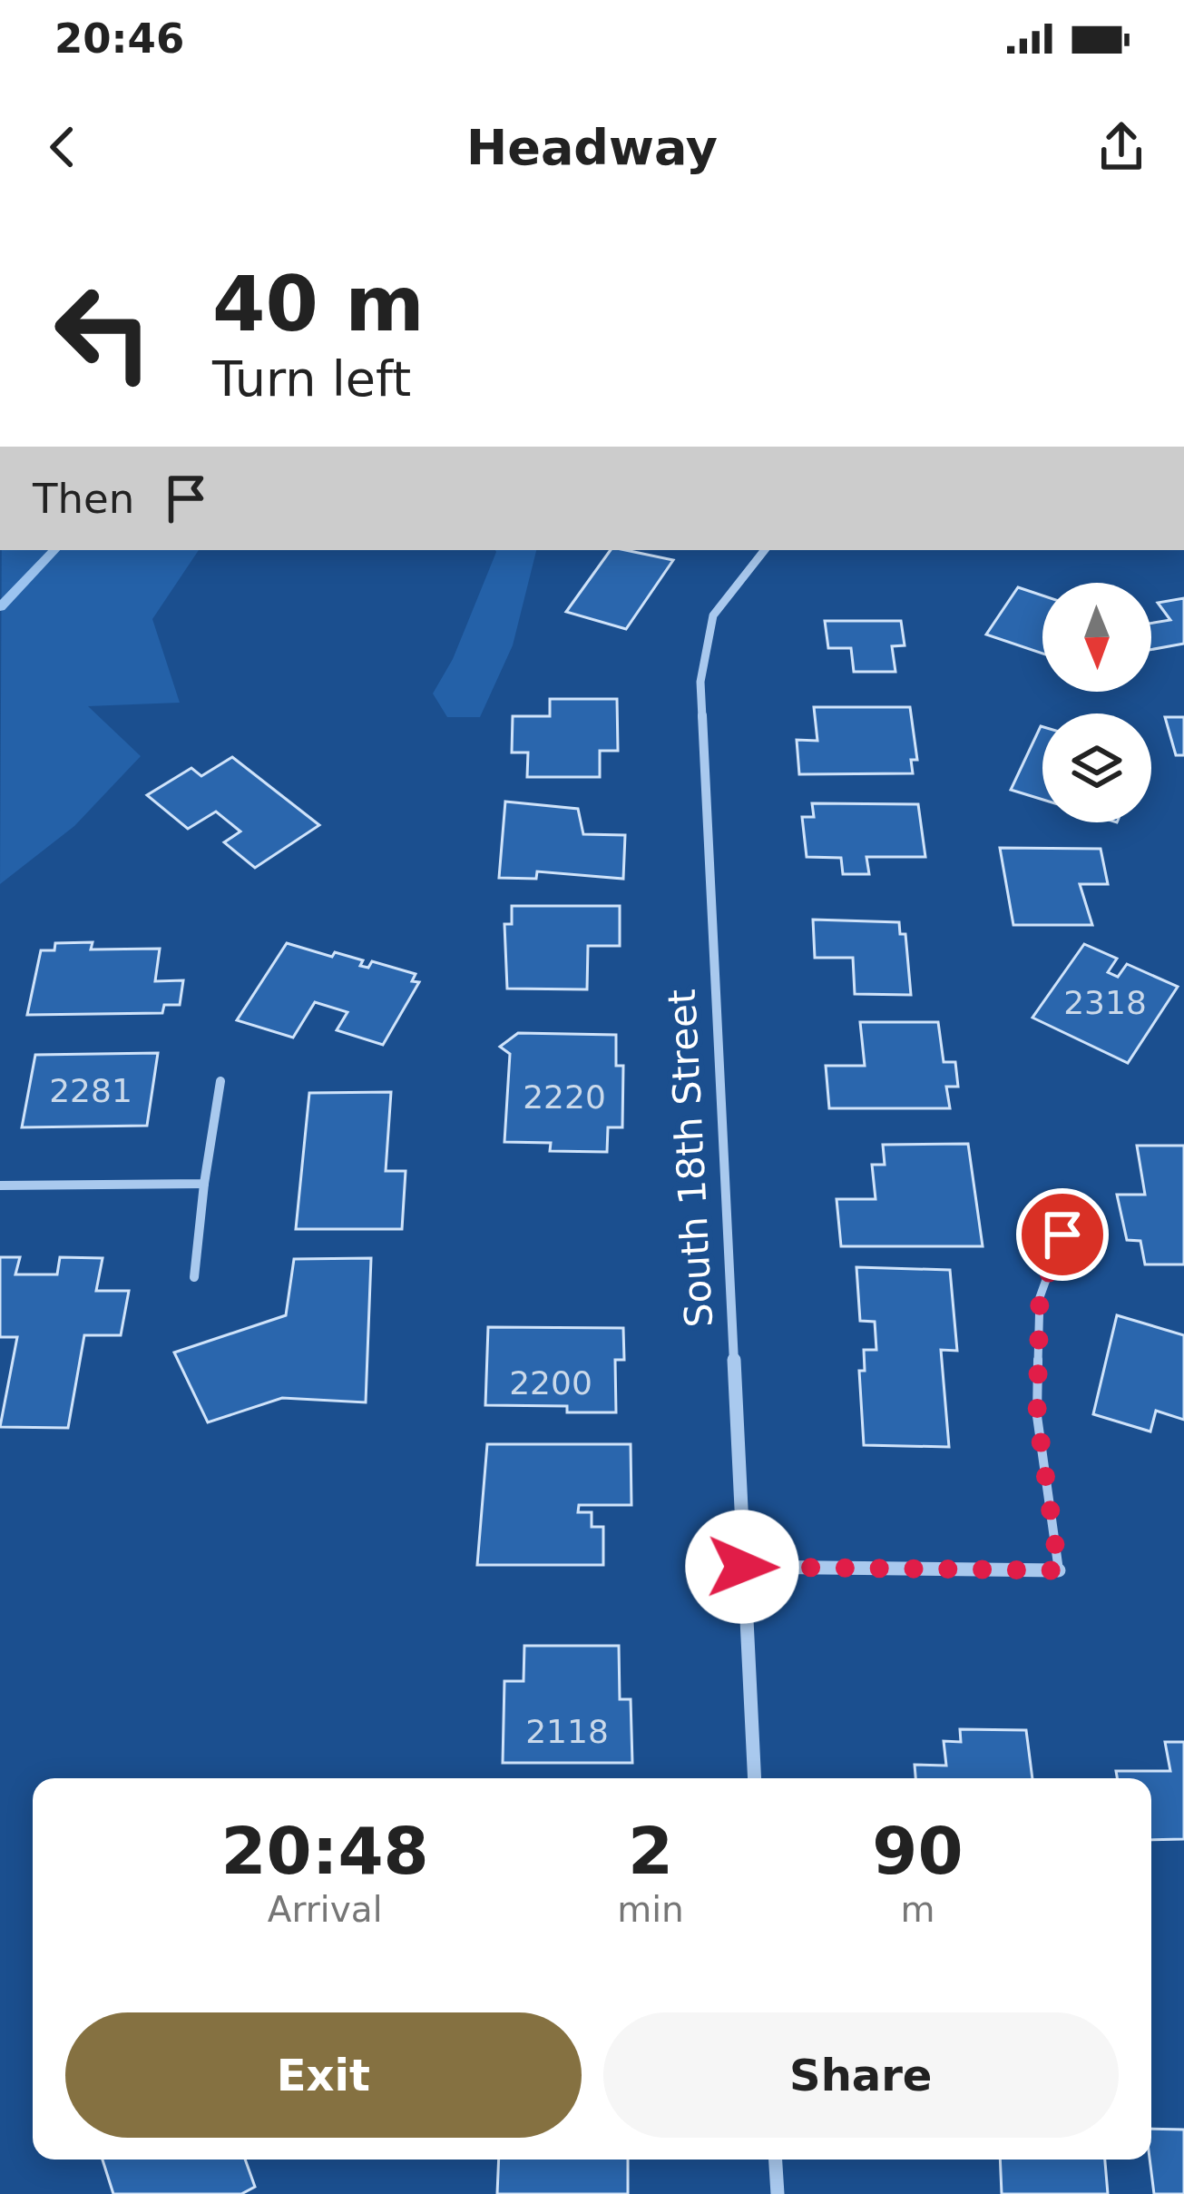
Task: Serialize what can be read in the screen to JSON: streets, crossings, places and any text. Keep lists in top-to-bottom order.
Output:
{
  "streets": {
    "street": ["South 18th Street"]
  },
  "house_numbers": [
    "2318",
    "2281",
    "2220",
    "2200",
    "2118"
  ],
  "north": "bottom",
  "page": {
    "status": "20:46",
    "header": "Headway",
    "turn": ["40 m", "Turn left"],
    "then": "Then",
    "eta": [
      "20:48",
      "Arrival",
      "2",
      "min",
      "90",
      "m"
    ],
    "buttons": ["Exit", "Share"]
  }
}
